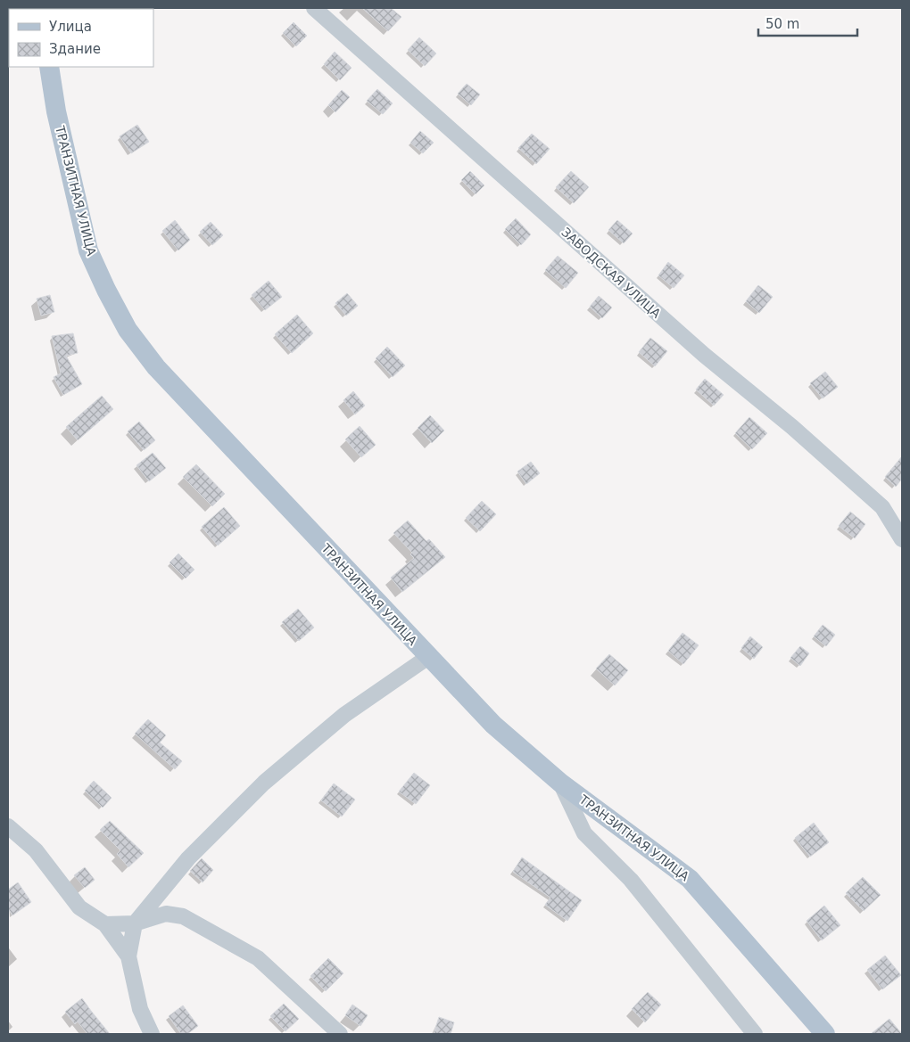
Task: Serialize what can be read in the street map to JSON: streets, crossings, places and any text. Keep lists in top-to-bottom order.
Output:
{
  "streets": {
    "main road": ["ТРАНЗИТНАЯ УЛИЦА"],
    "street": ["ЗАВОДСКАЯ УЛИЦА"]
  },
  "legend": ["Улица", "Здание"],
  "scale_bar": "50 m"
}
